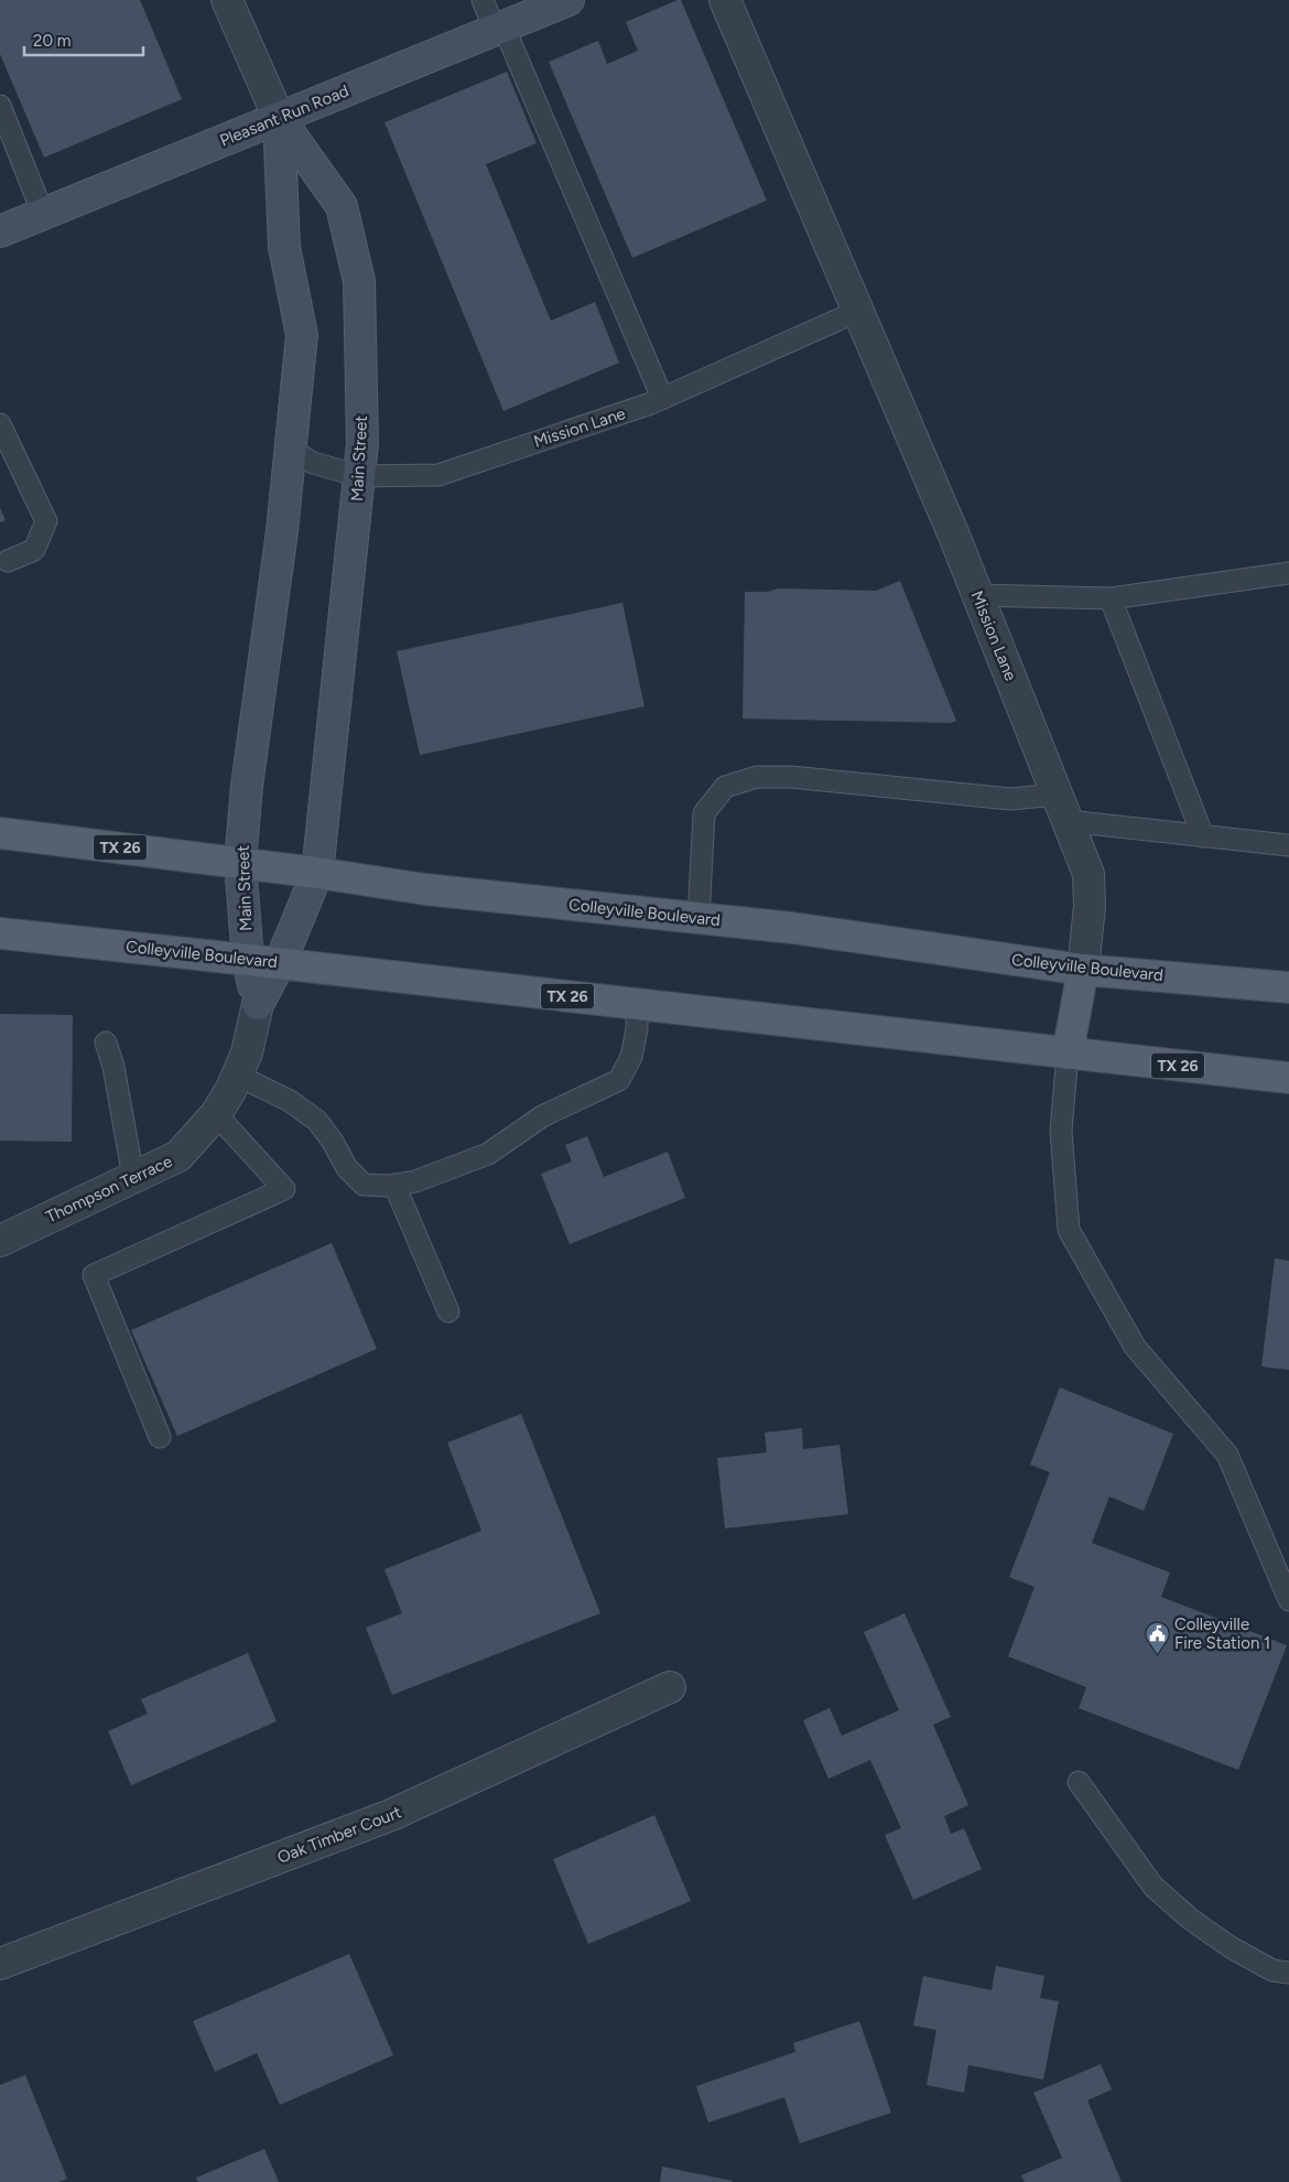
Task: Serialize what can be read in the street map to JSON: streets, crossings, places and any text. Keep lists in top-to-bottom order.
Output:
{
  "streets": {
    "main road": ["TX 26", "Colleyville Boulevard"],
    "street": [
      "Pleasant Run Road",
      "Mission Lane",
      "Main Street",
      "Thompson Terrace",
      "Oak Timber Court"
    ]
  },
  "crossings": [
    ["Pleasant Run Road", "Main Street"],
    ["Mission Lane", "Main Street"],
    ["Mission Lane", "Colleyville Boulevard"],
    ["Main Street", "Colleyville Boulevard"],
    ["Main Street", "Thompson Terrace"]
  ],
  "places": {
    "public building": ["Colleyville Fire Station 1"]
  },
  "scale_bar": "20 m"
}
